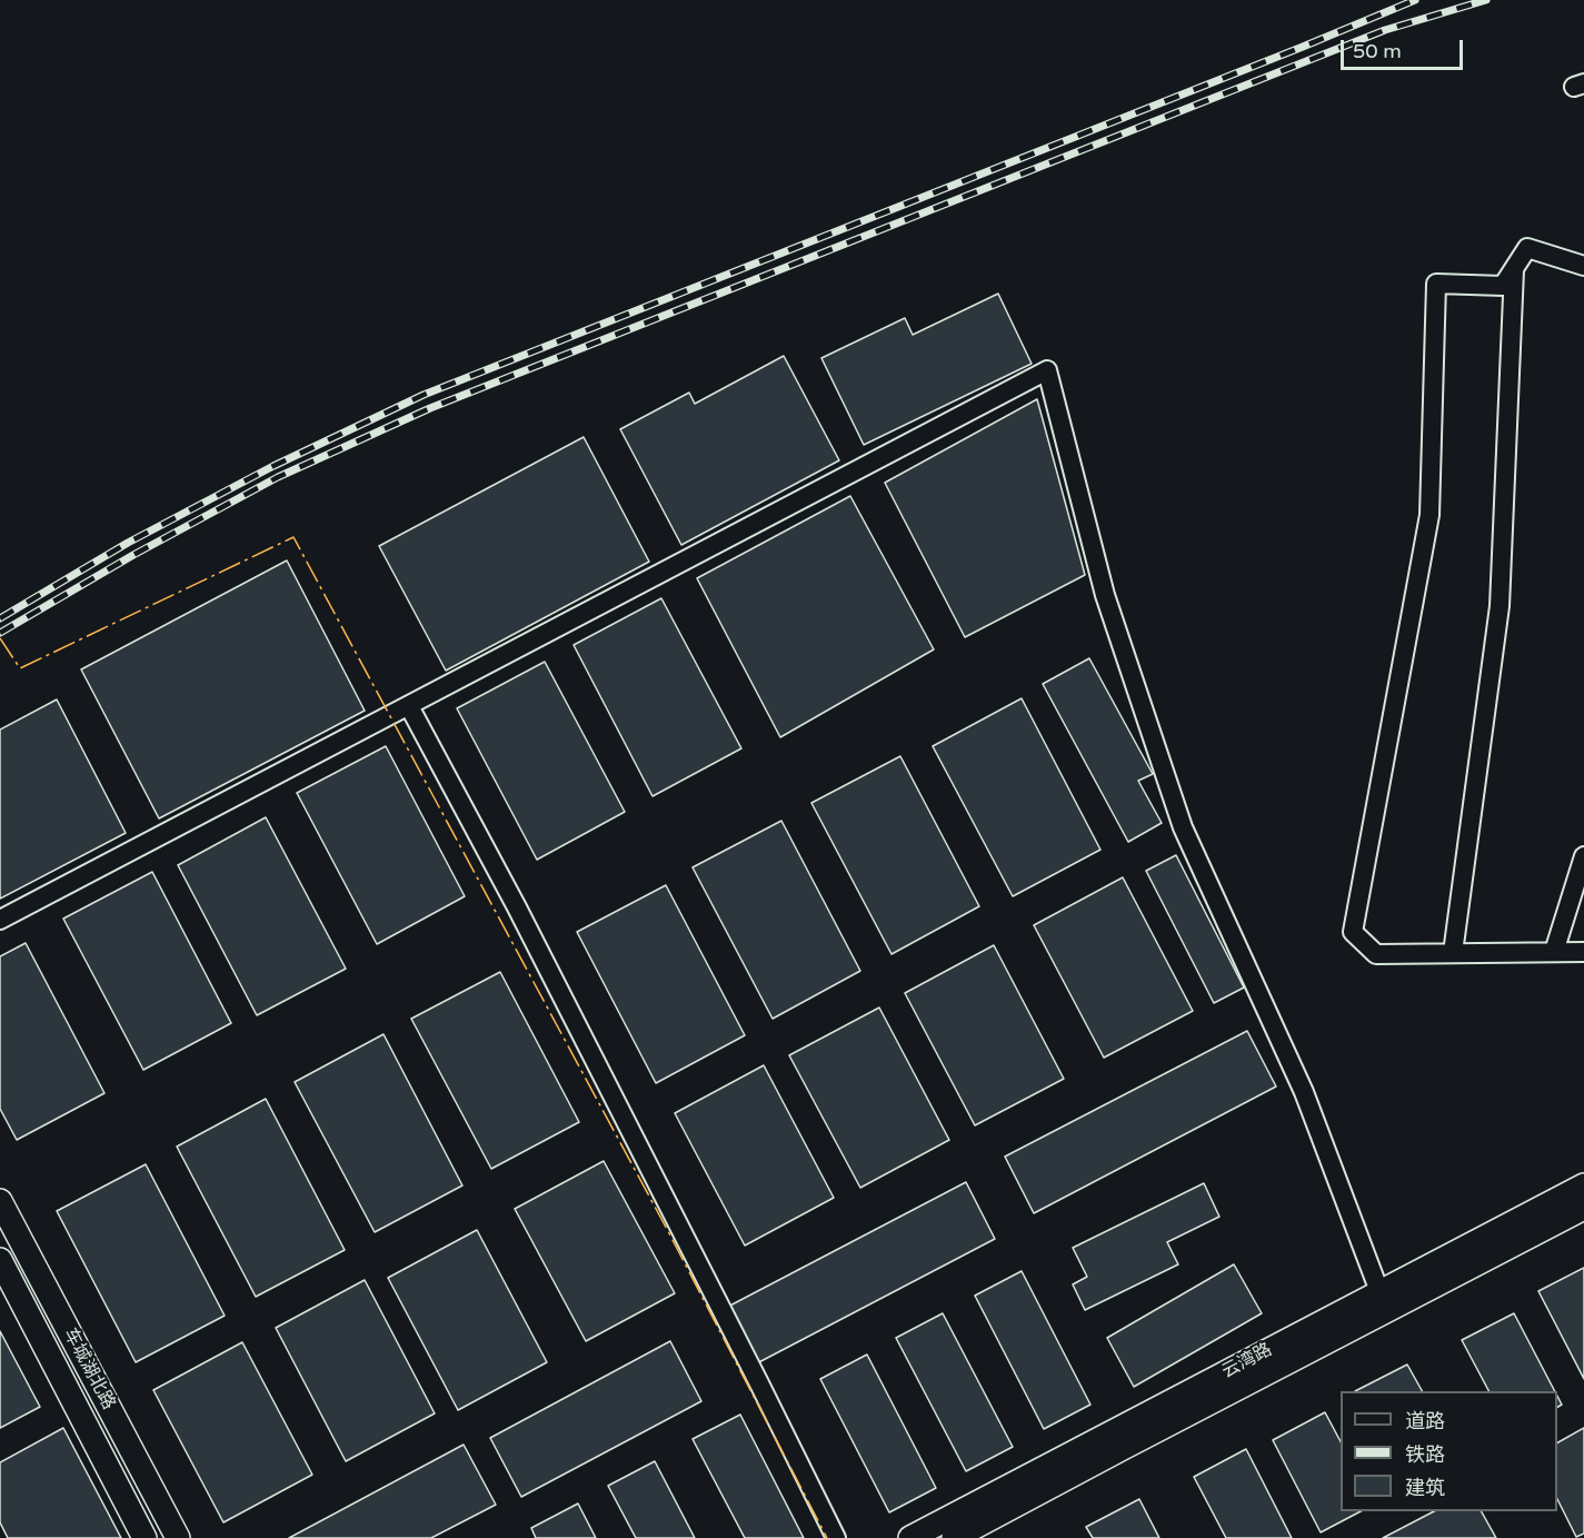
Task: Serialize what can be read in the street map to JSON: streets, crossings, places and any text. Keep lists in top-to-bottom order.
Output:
{
  "streets": {
    "main road": ["云湾路", "车城湖北路"]
  },
  "legend": ["道路", "铁路", "建筑"],
  "scale_bar": "50 m"
}
